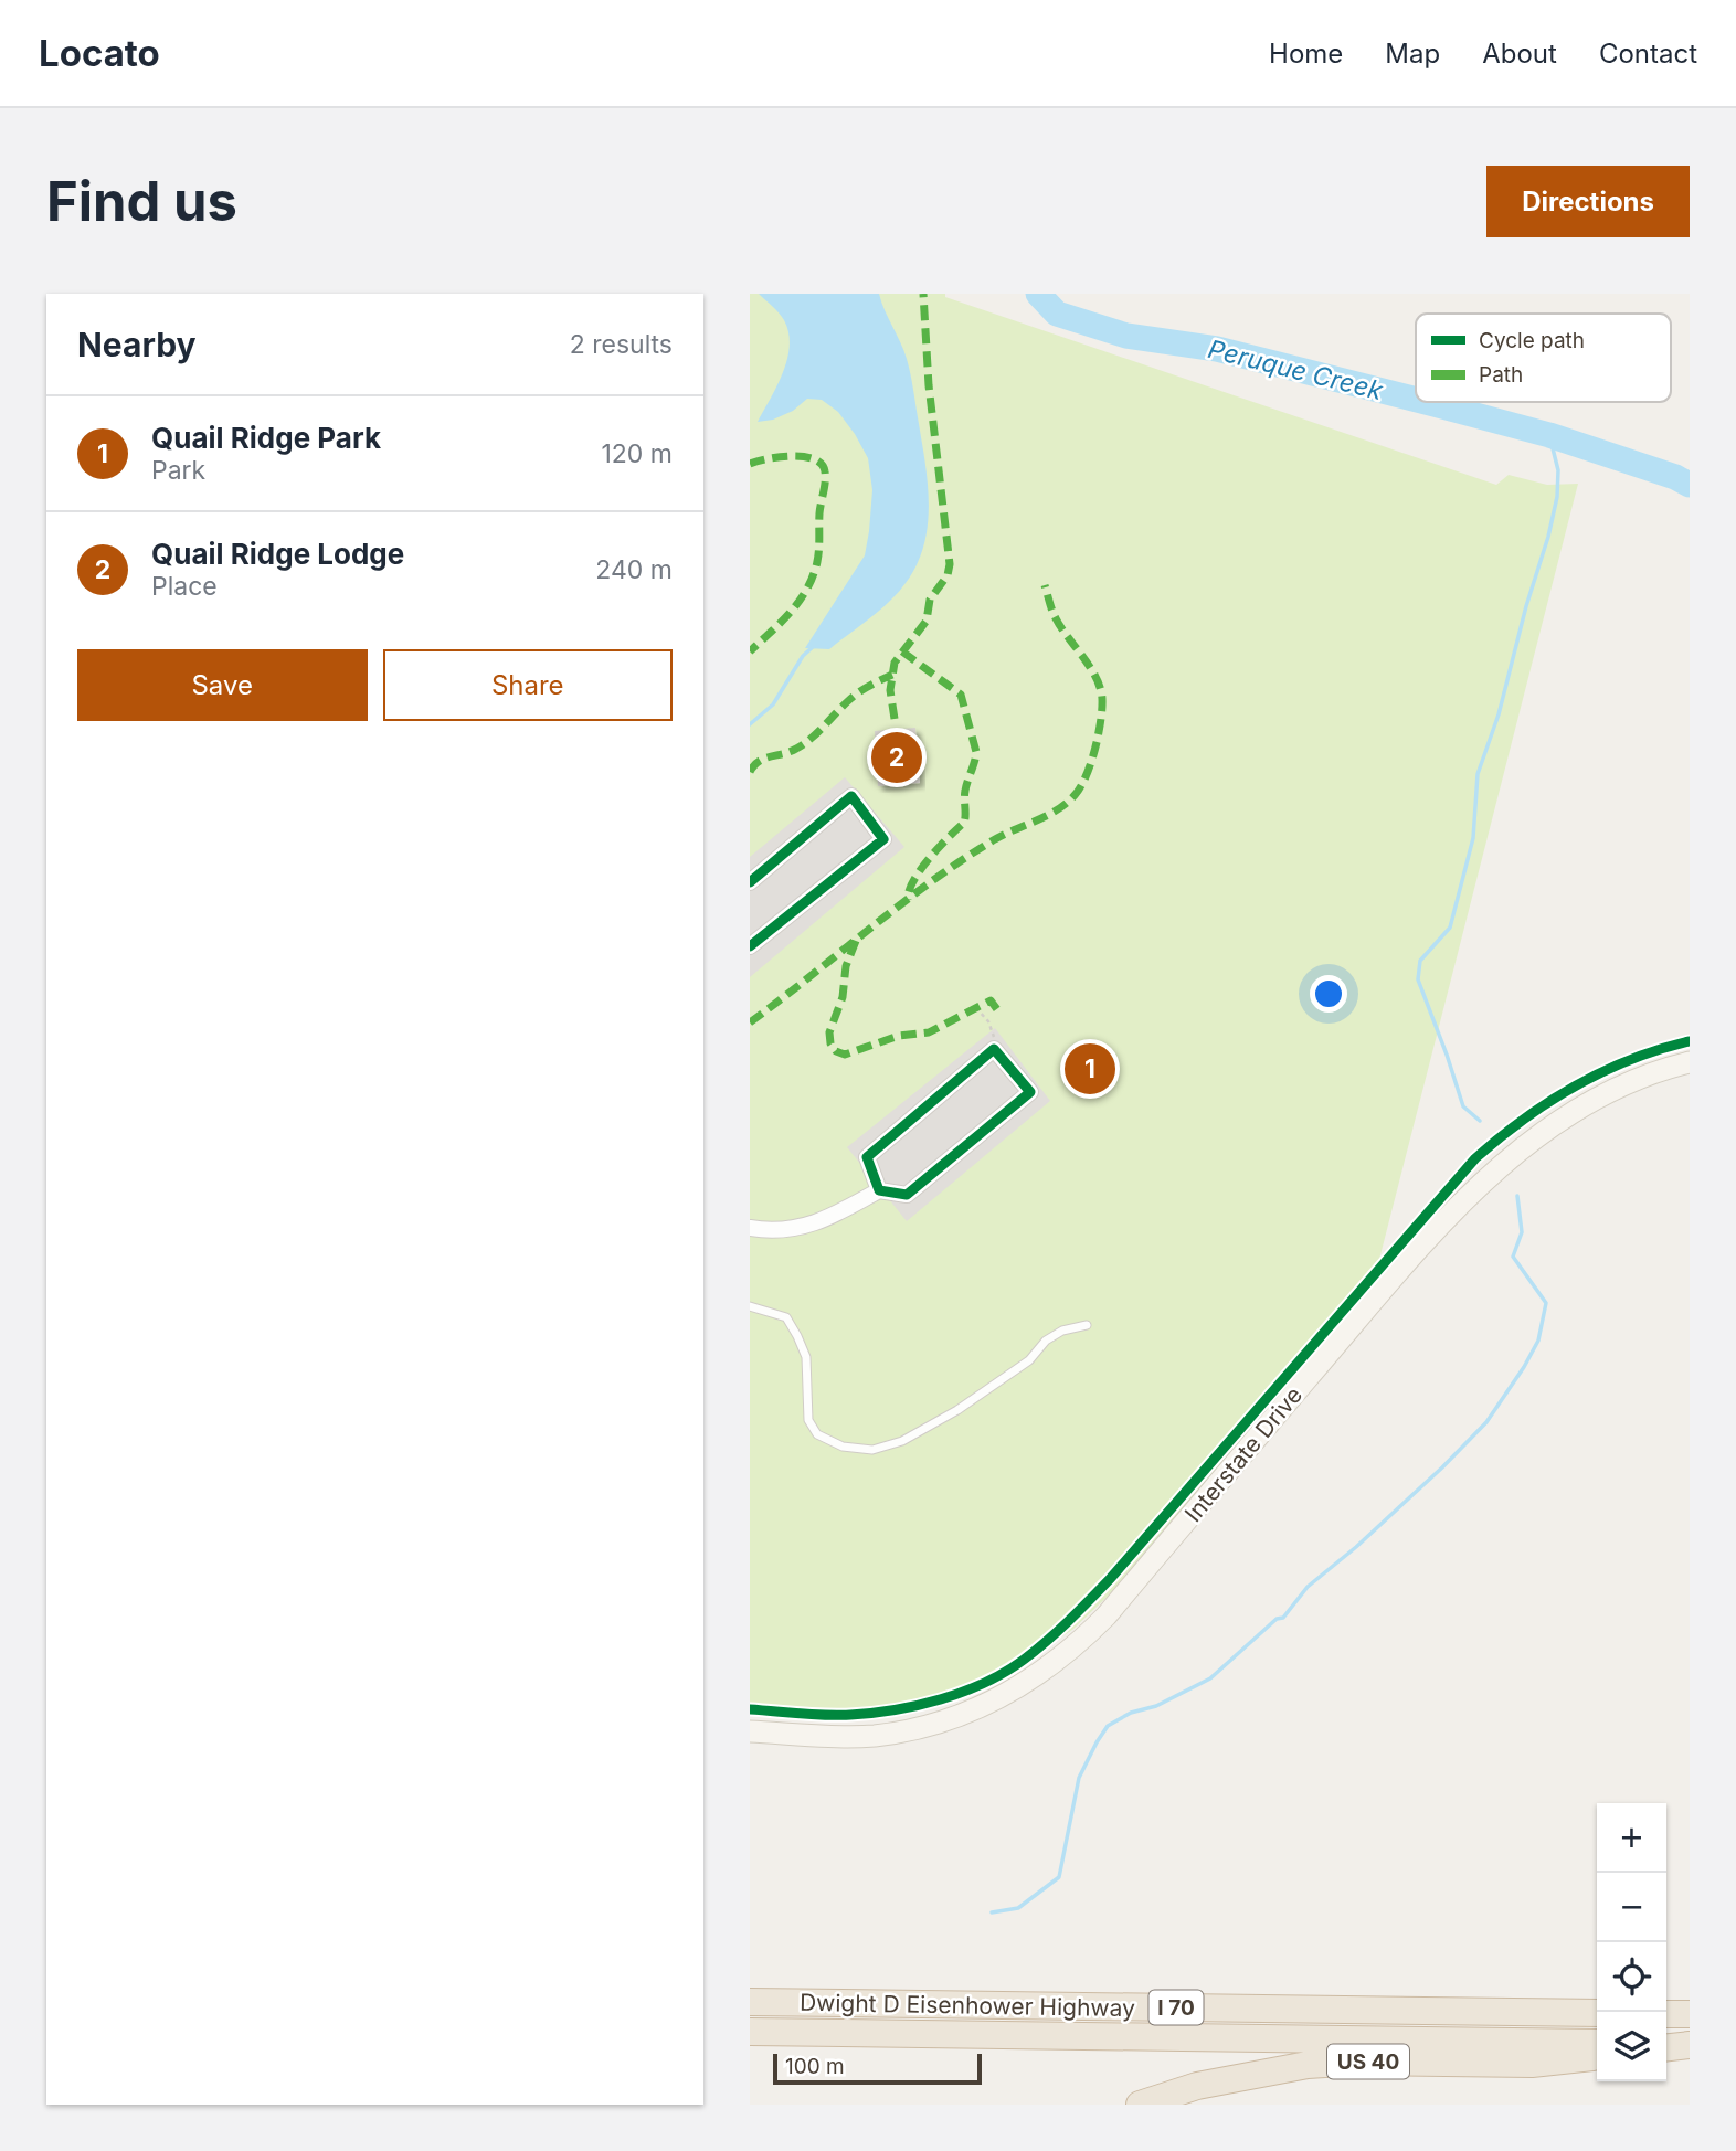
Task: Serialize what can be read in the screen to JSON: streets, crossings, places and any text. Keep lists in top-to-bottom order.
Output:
{
  "streets": {
    "highway": ["Dwight D Eisenhower Highway", "I 70", "US 40"],
    "main road": ["Interstate Drive"]
  },
  "water": ["Peruque Creek"],
  "legend": ["Cycle path", "Path"],
  "scale_bar": "100 m",
  "page": {
    "header": "Locato",
    "nav": [
      "Home",
      "Map",
      "About",
      "Contact"
    ],
    "buttons": [
      "Directions",
      ["Save", "Share"]
    ],
    "title": "Find us",
    "heading": ["Nearby", "2 results"],
    "list": [
      {
        "mark": "1",
        "name": "Quail Ridge Park",
        "note": "Park",
        "value": "120 m"
      },
      {
        "mark": "2",
        "name": "Quail Ridge Lodge",
        "note": "Place",
        "value": "240 m"
      }
    ],
    "pins": ["2", "1"],
    "map_buttons": ["+", "−"],
    "scale": "100 m"
  }
}
